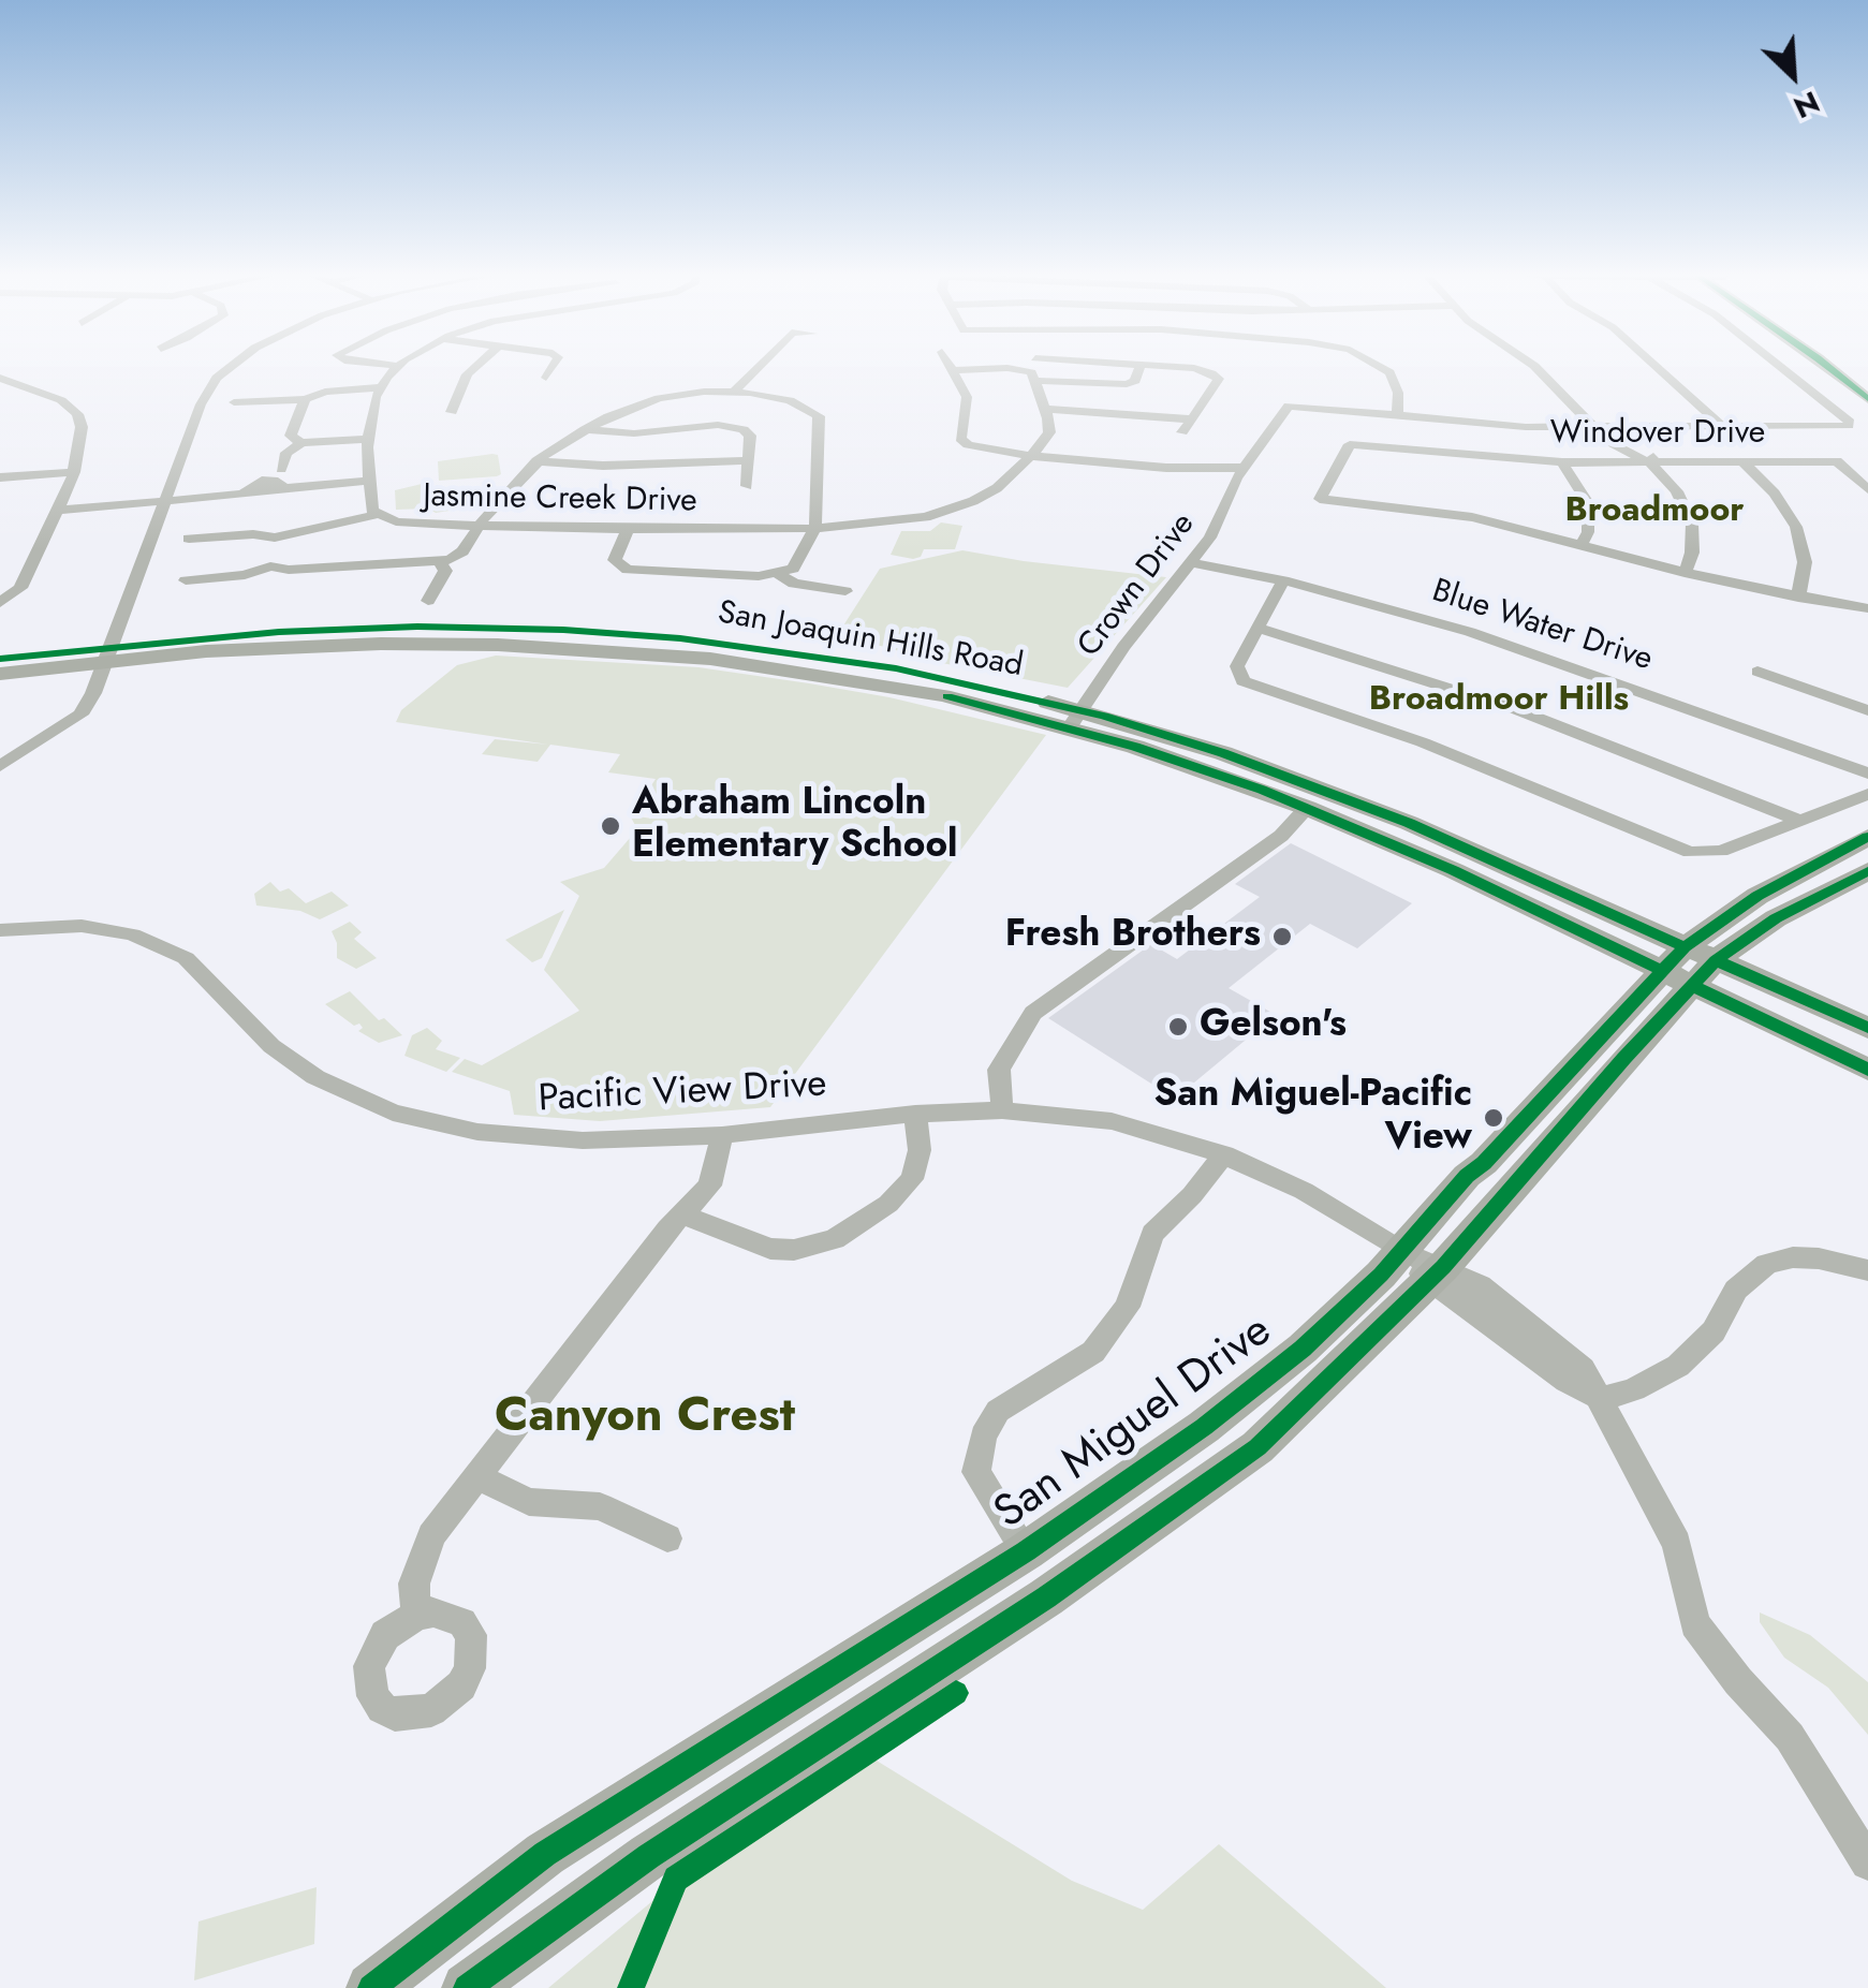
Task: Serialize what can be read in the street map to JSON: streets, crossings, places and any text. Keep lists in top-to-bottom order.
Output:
{
  "streets": {
    "main road": ["San Joaquin Hills Road", "San Miguel Drive"],
    "street": [
      "Windover Drive",
      "Jasmine Creek Drive",
      "Crown Drive",
      "Blue Water Drive",
      "Pacific View Drive"
    ]
  },
  "crossings": [
    ["Crown Drive", "Blue Water Drive"],
    ["Crown Drive", "San Joaquin Hills Road"],
    ["San Joaquin Hills Road", "San Miguel Drive"],
    ["Pacific View Drive", "San Miguel Drive"]
  ],
  "districts": ["Broadmoor", "Broadmoor Hills", "Canyon Crest"],
  "places": [
    "Abraham Lincoln Elementary School",
    "Fresh Brothers",
    "Gelson's",
    "San Miguel-Pacific View"
  ],
  "north": "bottom right"
}
